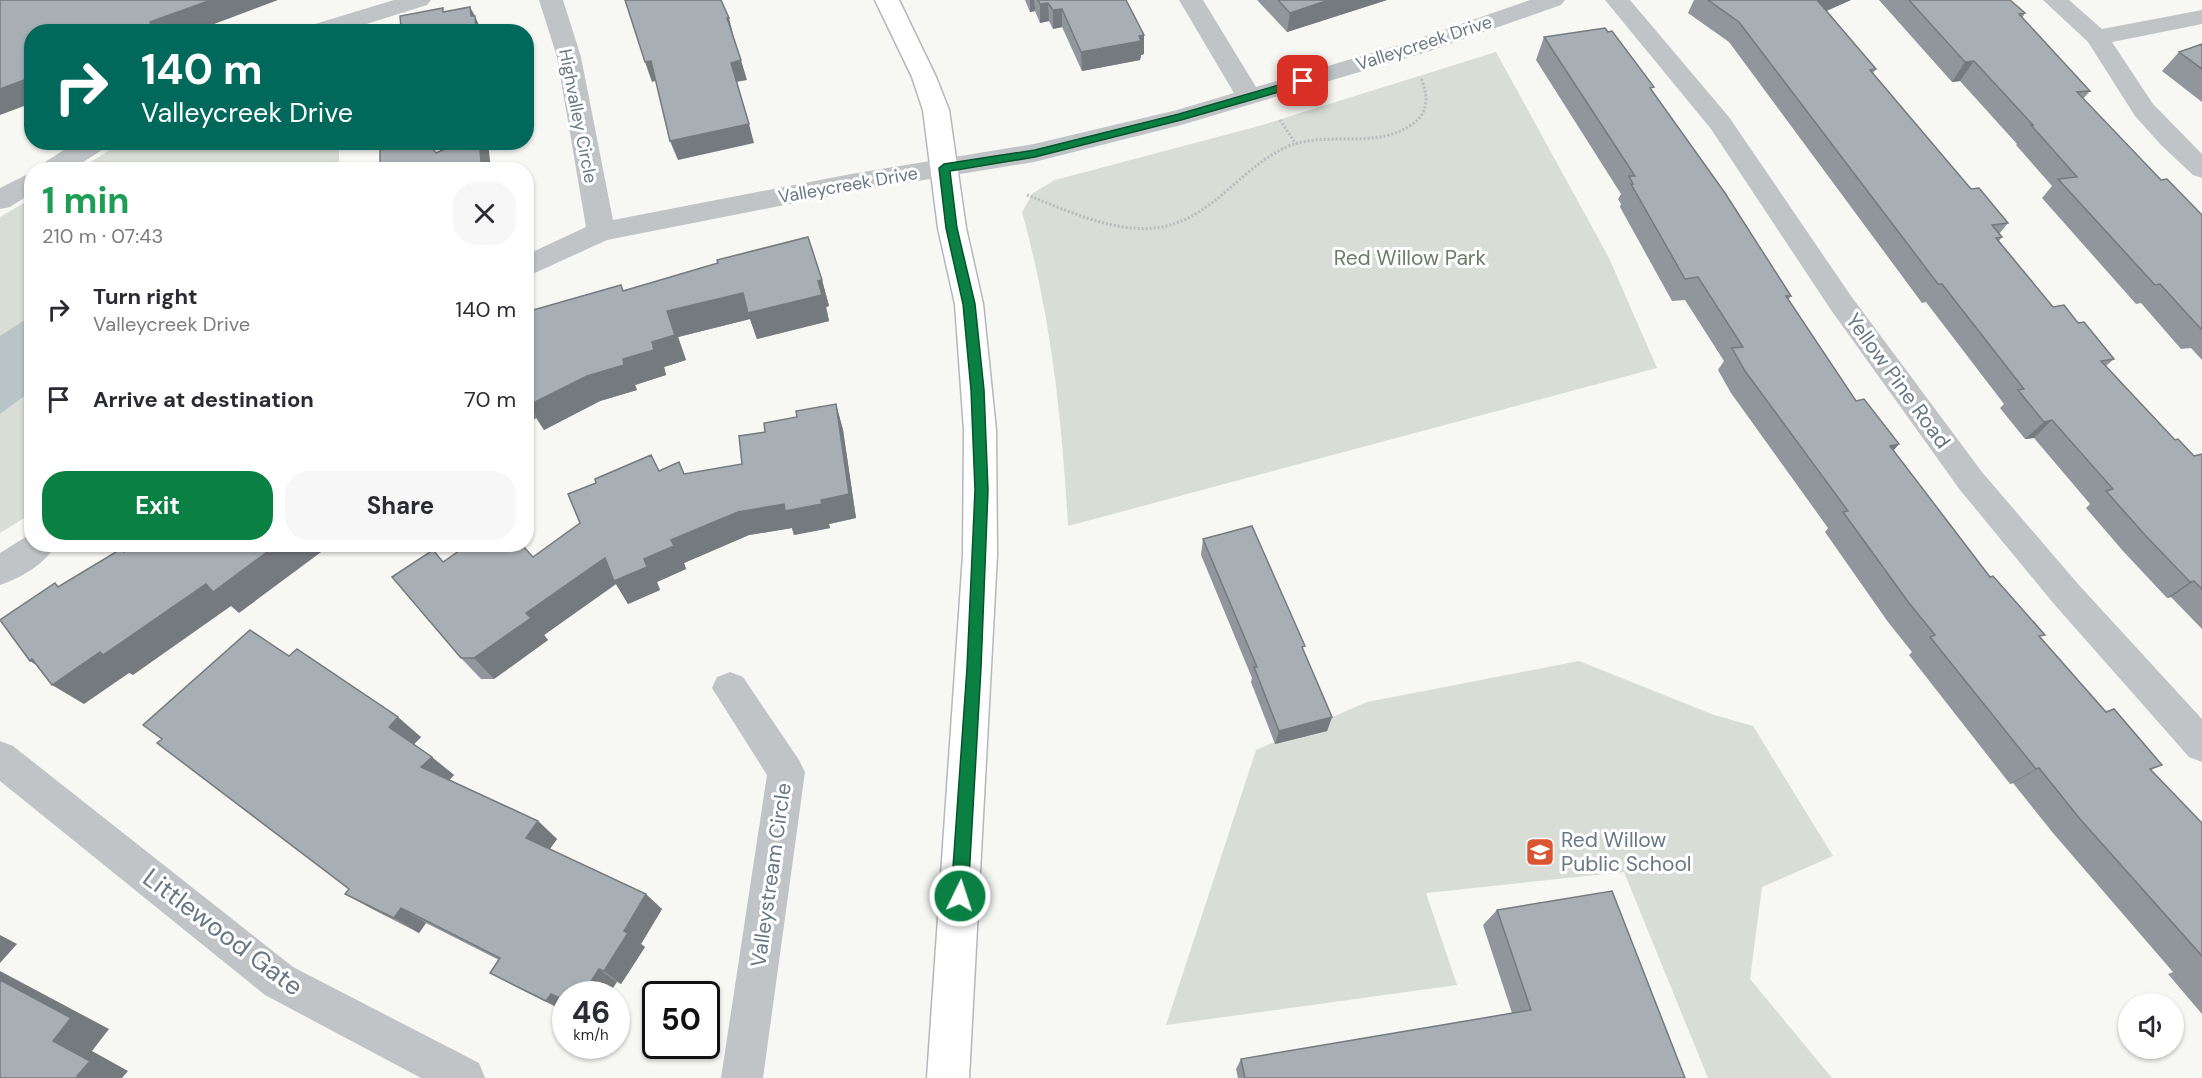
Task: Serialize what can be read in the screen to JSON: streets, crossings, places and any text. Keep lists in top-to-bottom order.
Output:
{
  "streets": {
    "street": [
      "Valleycreek Drive",
      "Highvalley Circle",
      "Yellow Pine Road",
      "Valleystream Circle",
      "Littlewood Gate"
    ]
  },
  "crossings": [
    ["Valleycreek Drive", "Highvalley Circle"]
  ],
  "parks": ["Red Willow Park"],
  "places": {
    "school or university": ["Red Willow Public School"]
  },
  "page": {
    "turn": ["140 m", "Valleycreek Drive"],
    "heading": ["1 min", "210 m · 07:43"],
    "list": [
      {
        "name": "Turn right",
        "note": "Valleycreek Drive",
        "value": "140 m"
      },
      {
        "name": "Arrive at destination",
        "value": "70 m"
      }
    ],
    "buttons": ["Exit", "Share"],
    "speed": "46 km/h",
    "limit": "50"
  }
}
